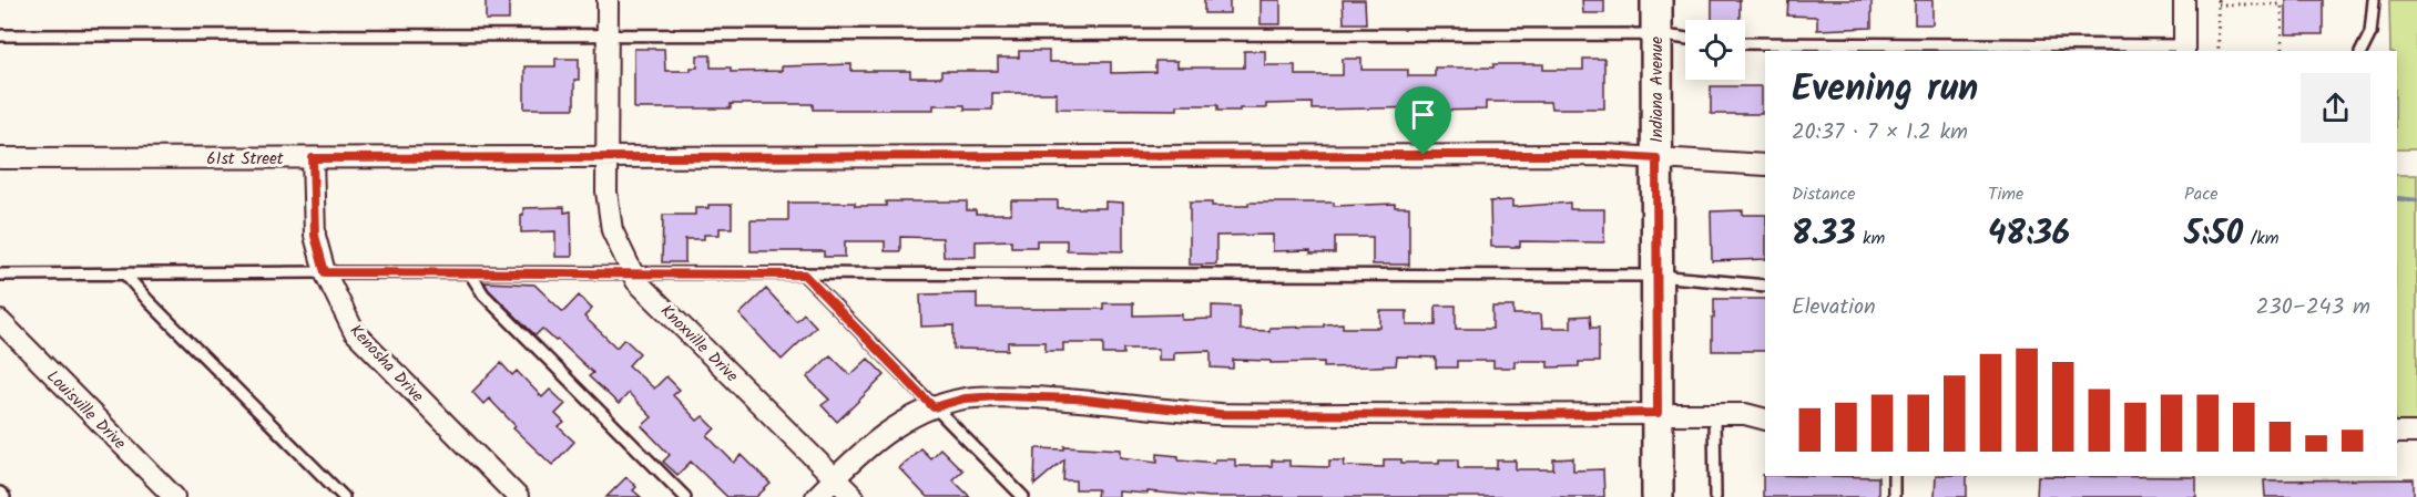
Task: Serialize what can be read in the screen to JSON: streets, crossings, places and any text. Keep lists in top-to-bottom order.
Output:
{
  "streets": {
    "main road": ["Indiana Avenue"],
    "street": [
      "61st Street",
      "Knoxville Drive",
      "Kenosha Drive",
      "Louisville Drive"
    ]
  },
  "crossings": [
    ["Indiana Avenue", "61st Street"],
    ["61st Street", "Knoxville Drive"],
    ["61st Street", "Kenosha Drive"]
  ],
  "page": {
    "heading": ["Evening run", "20:37 · 7 × 1.2 km"],
    "stats": [
      ["Distance", "8.33 km"],
      ["Time", "48:36"],
      ["Pace", "5:50 /km"]
    ],
    "chart": ["Elevation", "230–243 m"]
  }
}
